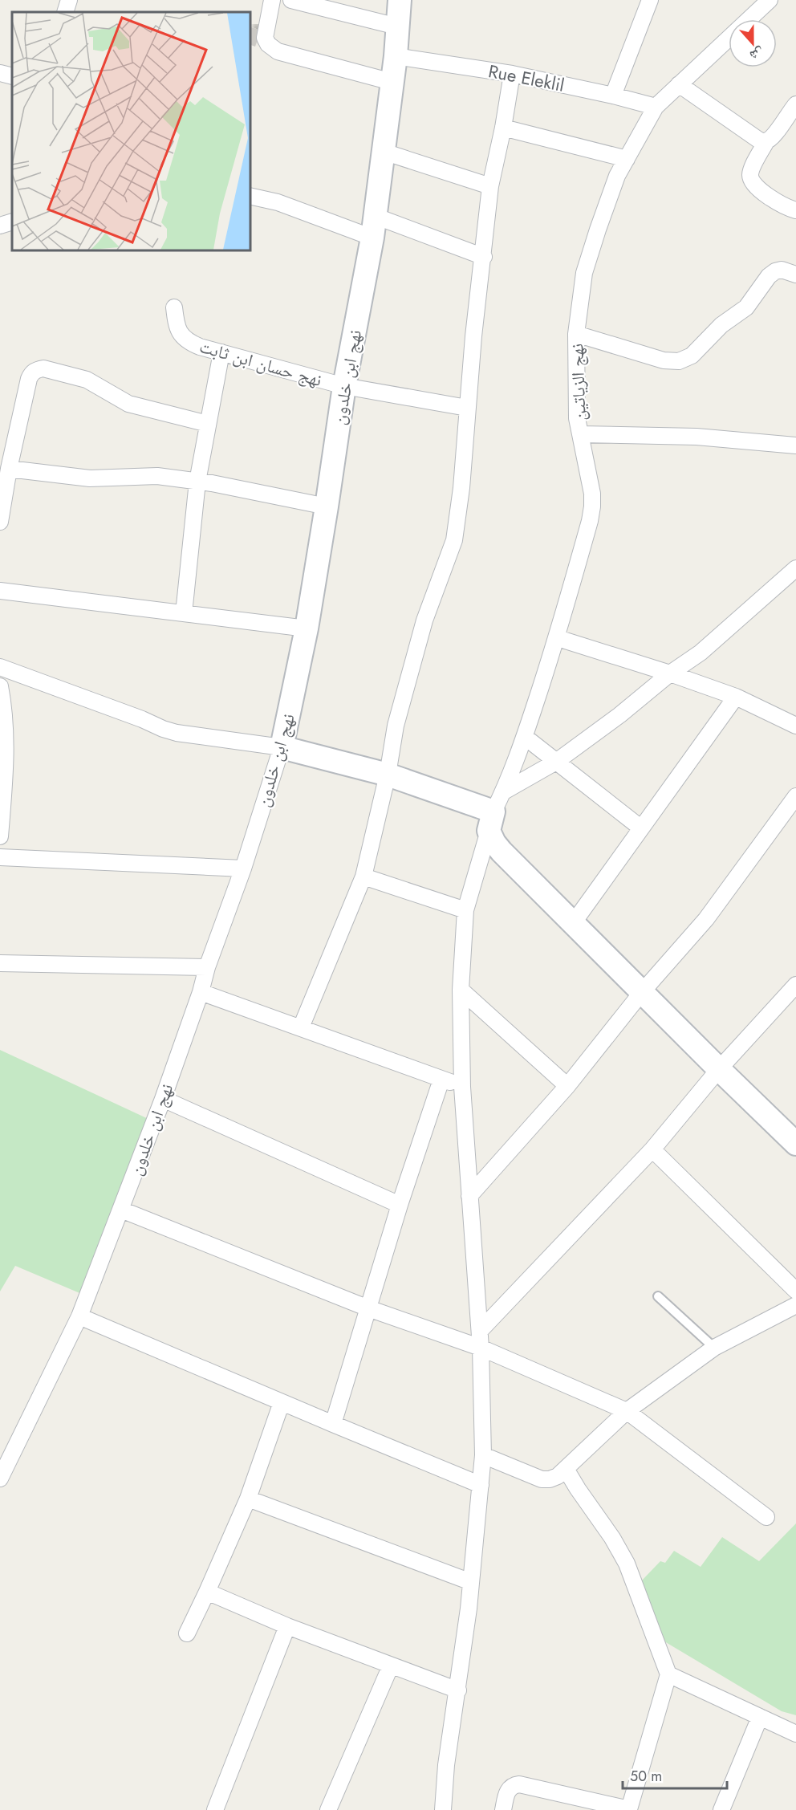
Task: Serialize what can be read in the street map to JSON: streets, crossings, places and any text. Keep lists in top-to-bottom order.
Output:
{
  "streets": {
    "street": [
      "Rue Eleklil",
      "نهج حسان ابن ثابت",
      "نهج ابن خلدون",
      "نهج الزياتين"
    ]
  },
  "crossings": [
    ["Rue Eleklil", "نهج ابن خلدون"],
    ["Rue Eleklil", "نهج الزياتين"],
    ["نهج حسان ابن ثابت", "نهج ابن خلدون"]
  ],
  "scale_bar": "50 m",
  "north": "bottom"
}
